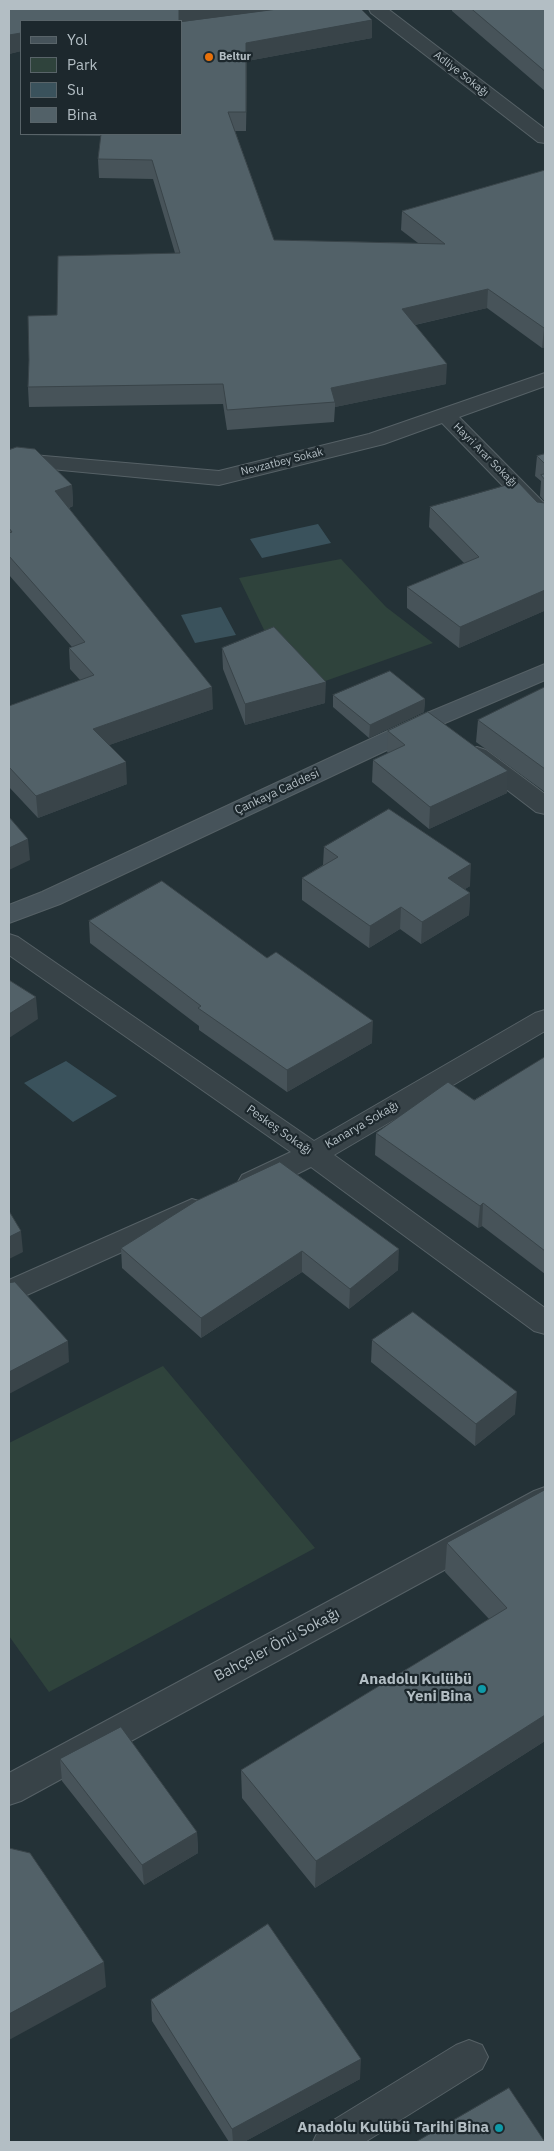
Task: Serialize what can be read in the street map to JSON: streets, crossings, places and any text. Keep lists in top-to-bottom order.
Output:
{
  "streets": {
    "street": [
      "Adliye Sokağı",
      "Hayri Arar Sokağı",
      "Nevzatbey Sokak",
      "Çankaya Caddesi",
      "Kanarya Sokağı",
      "Peskeş Sokağı",
      "Bahçeler Önü Sokağı"
    ]
  },
  "crossings": [
    ["Hayri Arar Sokağı", "Nevzatbey Sokak"],
    ["Kanarya Sokağı", "Peskeş Sokağı"]
  ],
  "places": ["Beltur", "Anadolu Kulübü Yeni Bina", "Anadolu Kulübü Tarihi Bina"],
  "legend": [
    "Yol",
    "Park",
    "Su",
    "Bina"
  ]
}
